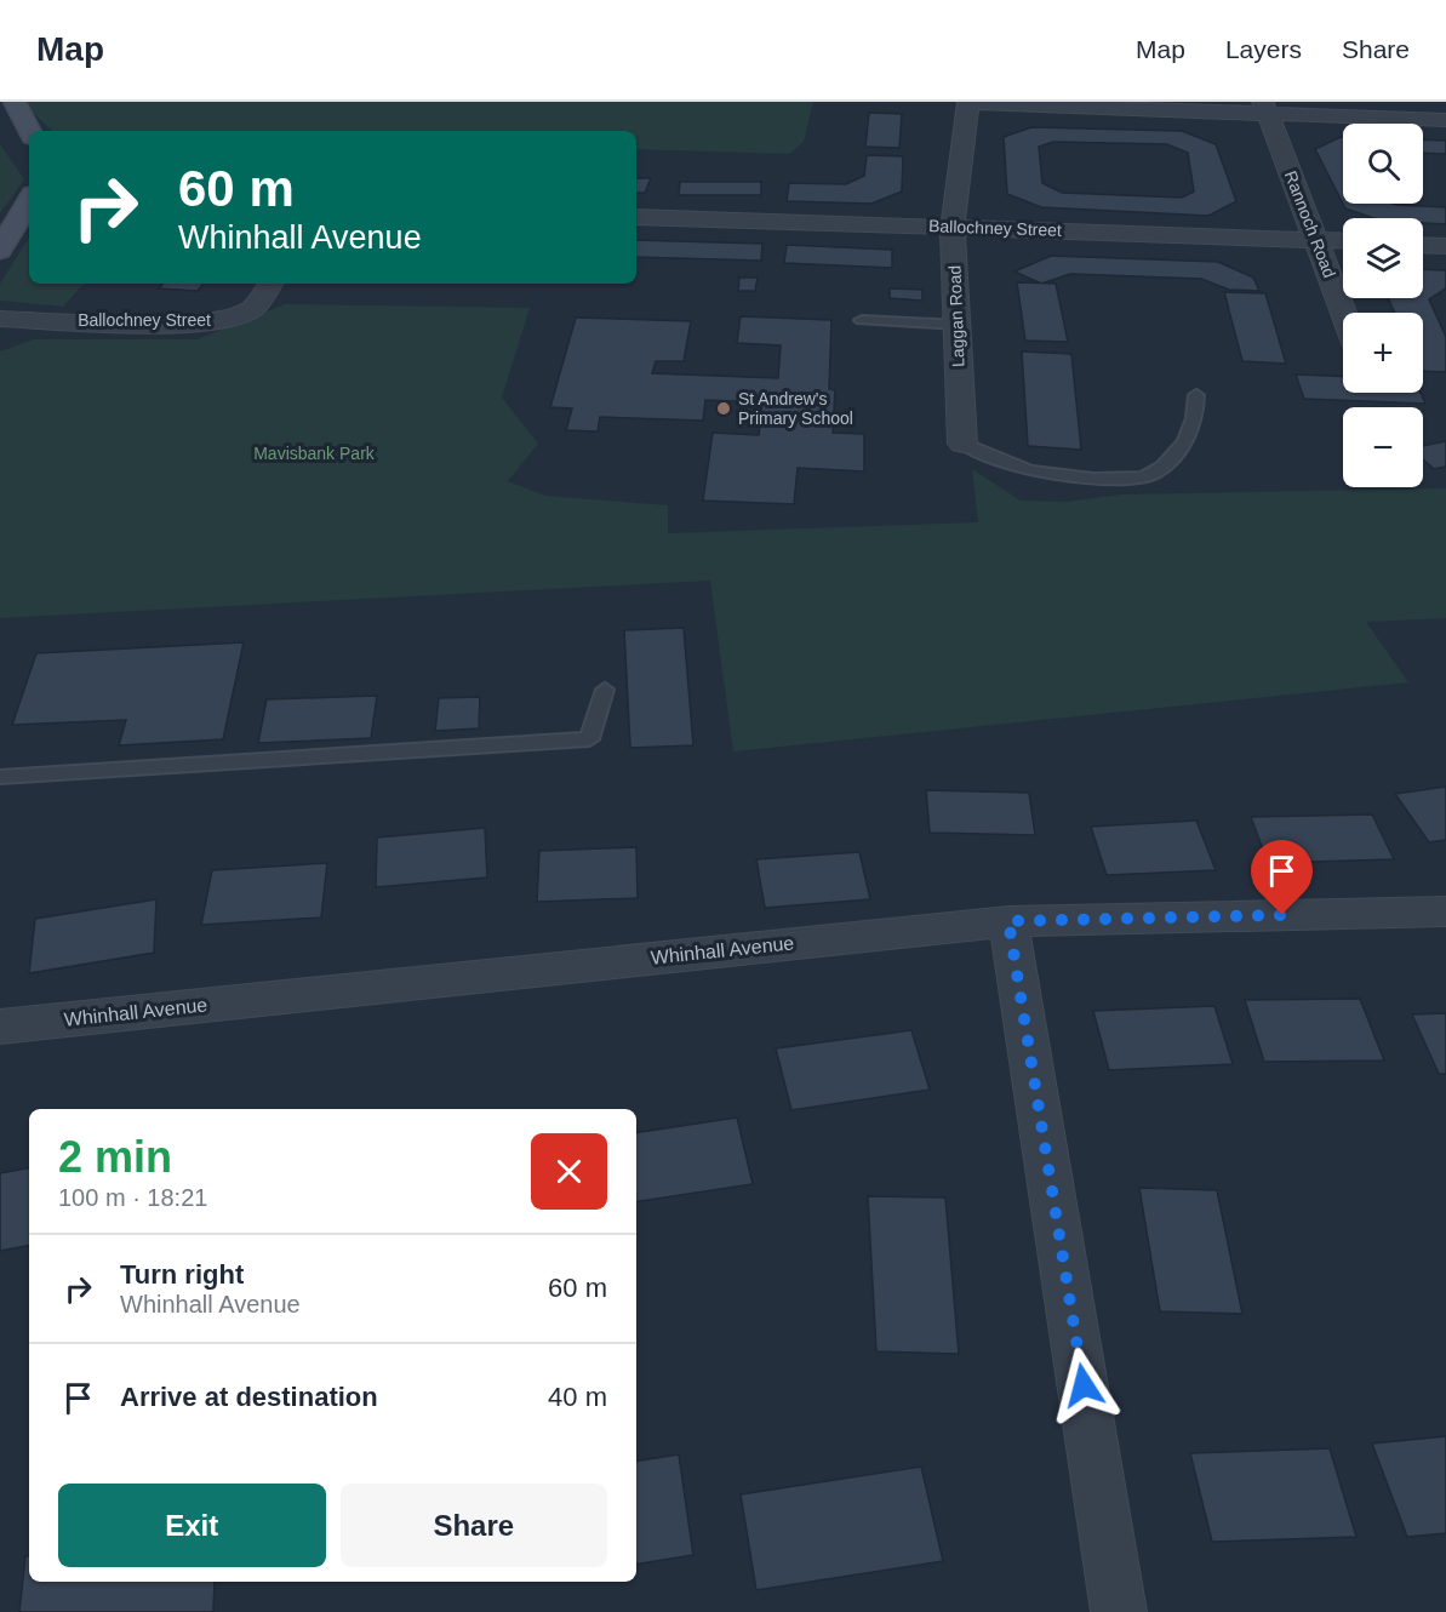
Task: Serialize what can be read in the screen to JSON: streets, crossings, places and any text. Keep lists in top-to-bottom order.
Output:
{
  "streets": {
    "street": [
      "Rannoch Road",
      "Ballochney Street",
      "Laggan Road",
      "Whinhall Avenue"
    ]
  },
  "crossings": [
    ["Rannoch Road", "Ballochney Street"],
    ["Ballochney Street", "Laggan Road"]
  ],
  "parks": ["Mavisbank Park"],
  "places": ["St Andrew's Primary School"],
  "page": {
    "header": "Map",
    "nav": ["Map", "Layers", "Share"],
    "map_buttons": ["+", "−"],
    "turn": ["60 m", "Whinhall Avenue"],
    "heading": ["2 min", "100 m · 18:21"],
    "list": [
      {
        "name": "Turn right",
        "note": "Whinhall Avenue",
        "value": "60 m"
      },
      {
        "name": "Arrive at destination",
        "value": "40 m"
      }
    ],
    "buttons": ["Exit", "Share"]
  }
}
